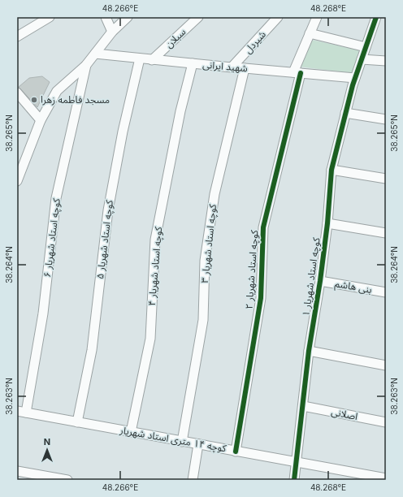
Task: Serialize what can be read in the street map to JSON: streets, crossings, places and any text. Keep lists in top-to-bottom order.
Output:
{
  "streets": {
    "street": [
      "سبلان",
      "شیردل",
      "شهید ایرانی",
      "کوچه استاد شهریار ۶",
      "کوچه استاد شهریار ۵",
      "کوچه استاد شهریار ۳",
      "کوچه استاد شهریار ۴",
      "کوچه استاد شهریار ۲",
      "کوچه استاد شهریار ۱",
      "بنی هاشم",
      "اصلانی",
      "کوچه ۱۴ متری استاد شهریار"
    ]
  },
  "crossings": [
    ["سبلان", "شهید ایرانی"],
    ["شیردل", "شهید ایرانی"],
    ["شهید ایرانی", "کوچه استاد شهریار ۵"],
    ["شهید ایرانی", "کوچه استاد شهریار ۳"],
    ["شهید ایرانی", "کوچه استاد شهریار ۴"],
    ["شهید ایرانی", "کوچه استاد شهریار ۲"],
    ["شهید ایرانی", "کوچه استاد شهریار ۱"],
    ["کوچه استاد شهریار ۶", "کوچه ۱۴ متری استاد شهریار"],
    ["کوچه استاد شهریار ۵", "کوچه ۱۴ متری استاد شهریار"],
    ["کوچه استاد شهریار ۳", "کوچه ۱۴ متری استاد شهریار"],
    ["کوچه استاد شهریار ۴", "کوچه ۱۴ متری استاد شهریار"],
    ["کوچه استاد شهریار ۲", "کوچه ۱۴ متری استاد شهریار"],
    ["کوچه استاد شهریار ۱", "بنی هاشم"],
    ["کوچه استاد شهریار ۱", "اصلانی"],
    ["کوچه استاد شهریار ۱", "کوچه ۱۴ متری استاد شهریار"]
  ],
  "places": ["مسجد فاطمه زهرا"],
  "north": "top",
  "coordinates": [
    "48.266°E",
    "48.268°E",
    "38.265°N",
    "38.264°N",
    "38.263°N"
  ]
}
